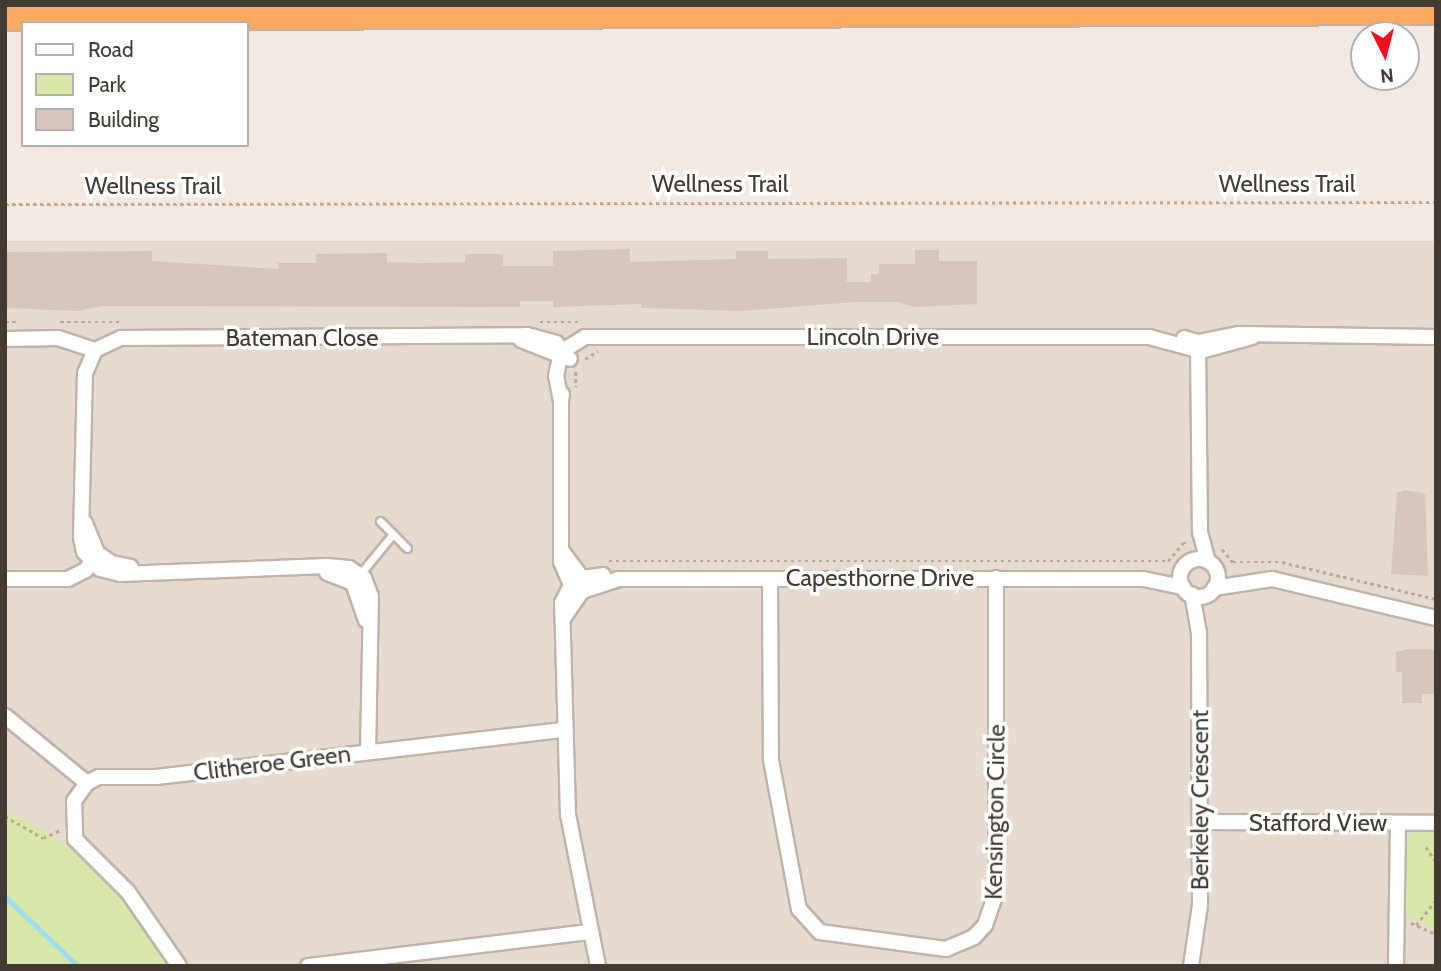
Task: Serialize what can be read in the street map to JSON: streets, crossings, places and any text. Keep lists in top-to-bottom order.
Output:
{
  "streets": {
    "street": [
      "Lincoln Drive",
      "Bateman Close",
      "Capesthorne Drive",
      "Clitheroe Green",
      "Berkeley Crescent",
      "Kensington Circle",
      "Stafford View"
    ],
    "path": ["Wellness Trail"]
  },
  "crossings": [
    ["Capesthorne Drive", "Berkeley Crescent"],
    ["Capesthorne Drive", "Kensington Circle"],
    ["Berkeley Crescent", "Stafford View"]
  ],
  "legend": ["Road", "Park", "Building"],
  "north": "bottom"
}
